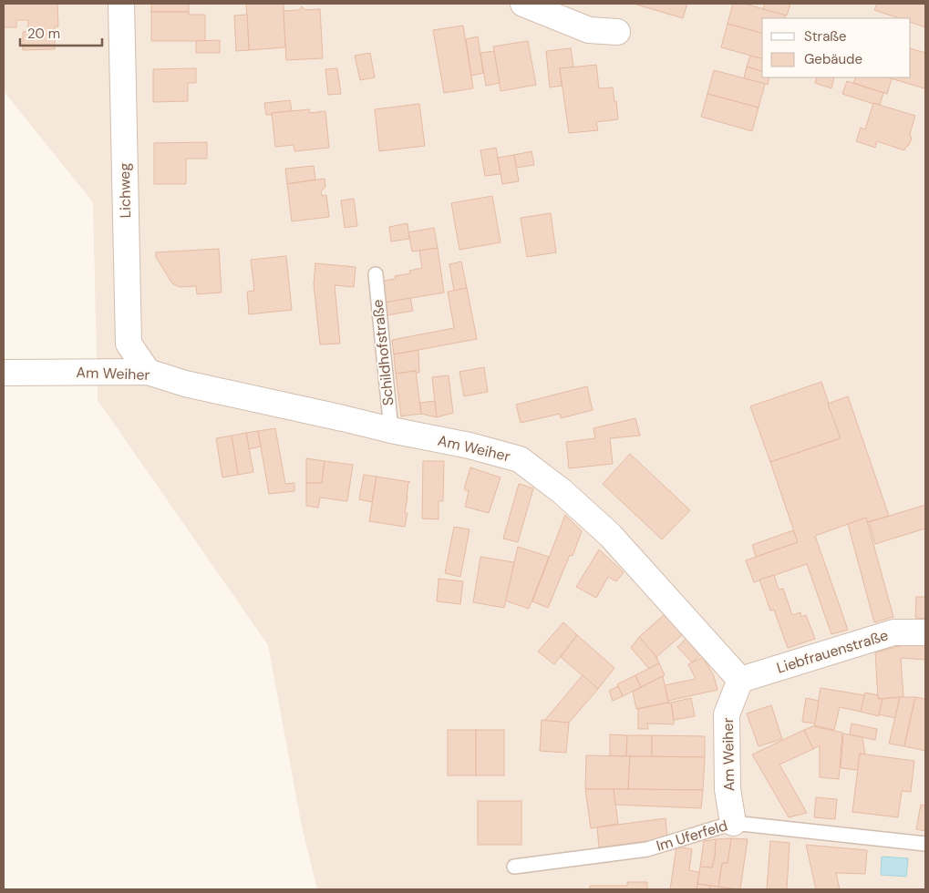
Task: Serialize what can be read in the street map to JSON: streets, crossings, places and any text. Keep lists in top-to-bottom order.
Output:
{
  "streets": {
    "street": ["Lichweg", "Am Weiher", "Liebfrauenstraße"],
    "lane": ["Schildhofstraße", "Im Uferfeld"]
  },
  "crossings": [
    ["Lichweg", "Am Weiher"],
    ["Schildhofstraße", "Am Weiher"],
    ["Am Weiher", "Liebfrauenstraße"],
    ["Am Weiher", "Im Uferfeld"]
  ],
  "legend": ["Straße", "Gebäude"],
  "scale_bar": "20 m"
}
